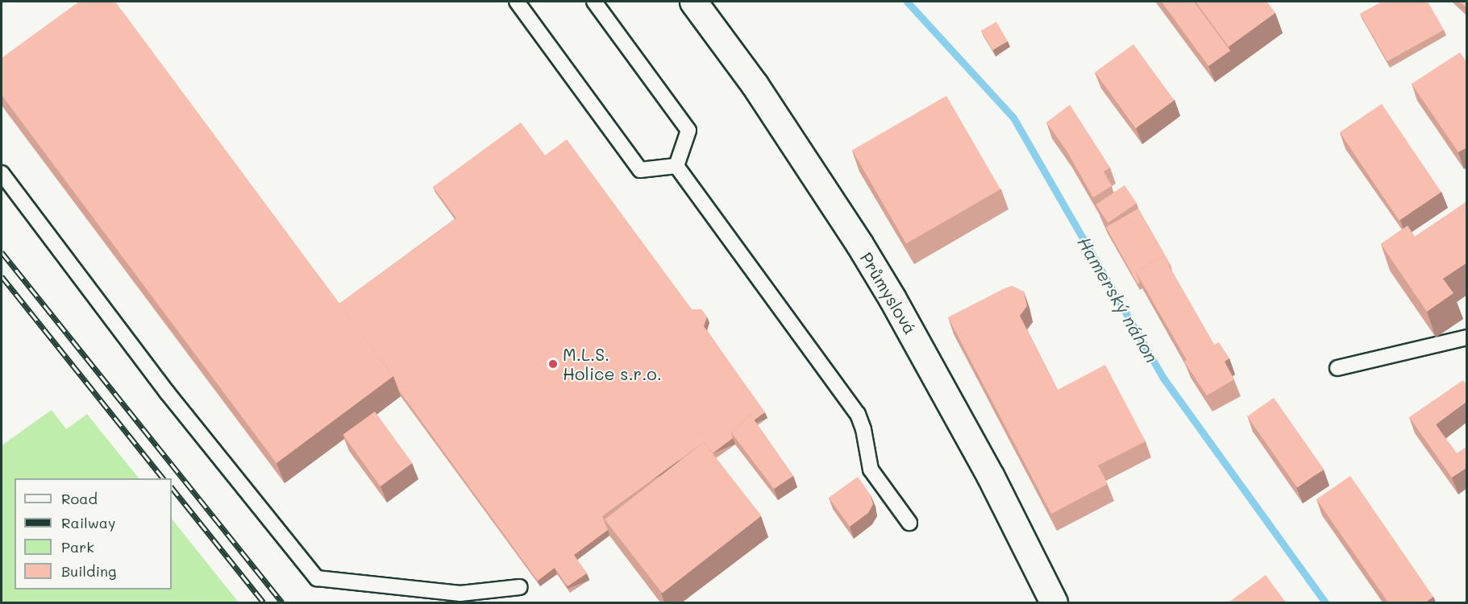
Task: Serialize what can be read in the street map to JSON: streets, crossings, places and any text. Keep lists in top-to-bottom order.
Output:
{
  "streets": {
    "street": ["Průmyslová"]
  },
  "water": ["Hamerský náhon"],
  "places": ["M.L.S. Holice s.r.o."],
  "legend": [
    "Road",
    "Railway",
    "Park",
    "Building"
  ]
}
